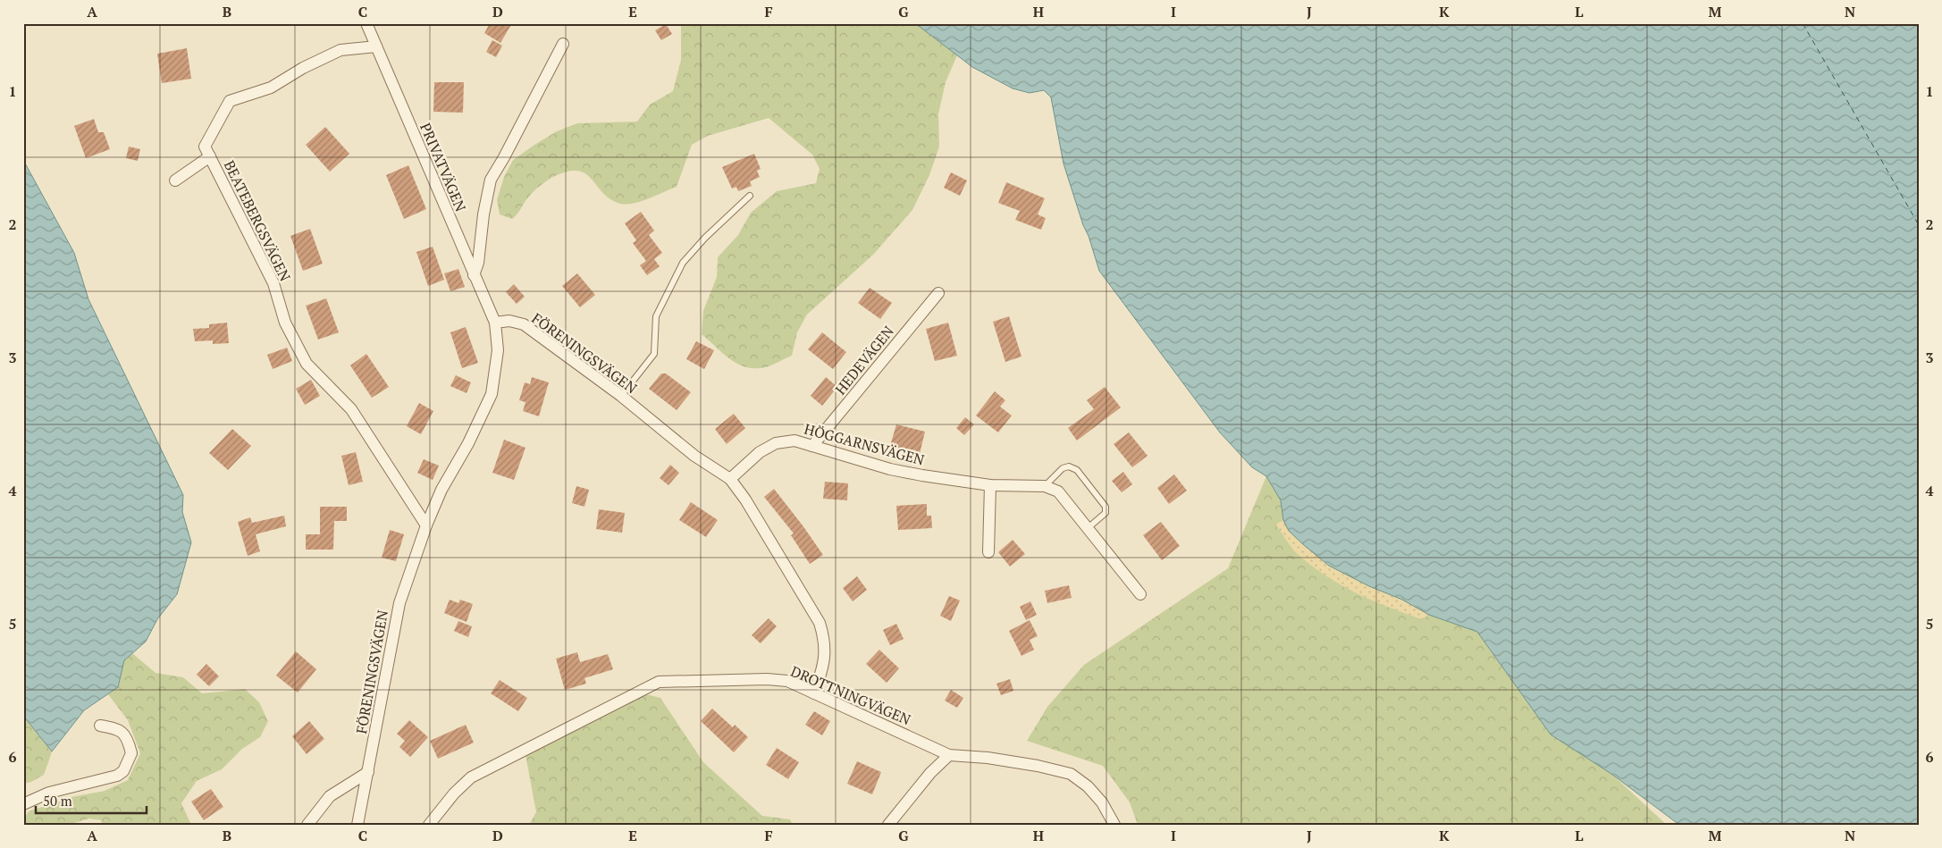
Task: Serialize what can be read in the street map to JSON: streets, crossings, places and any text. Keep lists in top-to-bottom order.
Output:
{
  "streets": {
    "street": [
      "PRIVATVÄGEN",
      "BEATEBERGSVÄGEN",
      "FÖRENINGSVÄGEN",
      "HEDEVÄGEN",
      "HÖGGARNSVÄGEN",
      "DROTTNINGVÄGEN"
    ]
  },
  "crossings": [
    ["PRIVATVÄGEN", "BEATEBERGSVÄGEN"],
    ["PRIVATVÄGEN", "FÖRENINGSVÄGEN"],
    ["BEATEBERGSVÄGEN", "FÖRENINGSVÄGEN"],
    ["FÖRENINGSVÄGEN", "HÖGGARNSVÄGEN"],
    ["FÖRENINGSVÄGEN", "DROTTNINGVÄGEN"],
    ["HEDEVÄGEN", "HÖGGARNSVÄGEN"]
  ],
  "scale_bar": "50 m",
  "grid": {
    "columns": [
      "A",
      "B",
      "C",
      "D",
      "E",
      "F",
      "G",
      "H",
      "I",
      "J",
      "K",
      "L",
      "M",
      "N"
    ],
    "rows": [
      "1",
      "2",
      "3",
      "4",
      "5",
      "6"
    ]
  }
}
